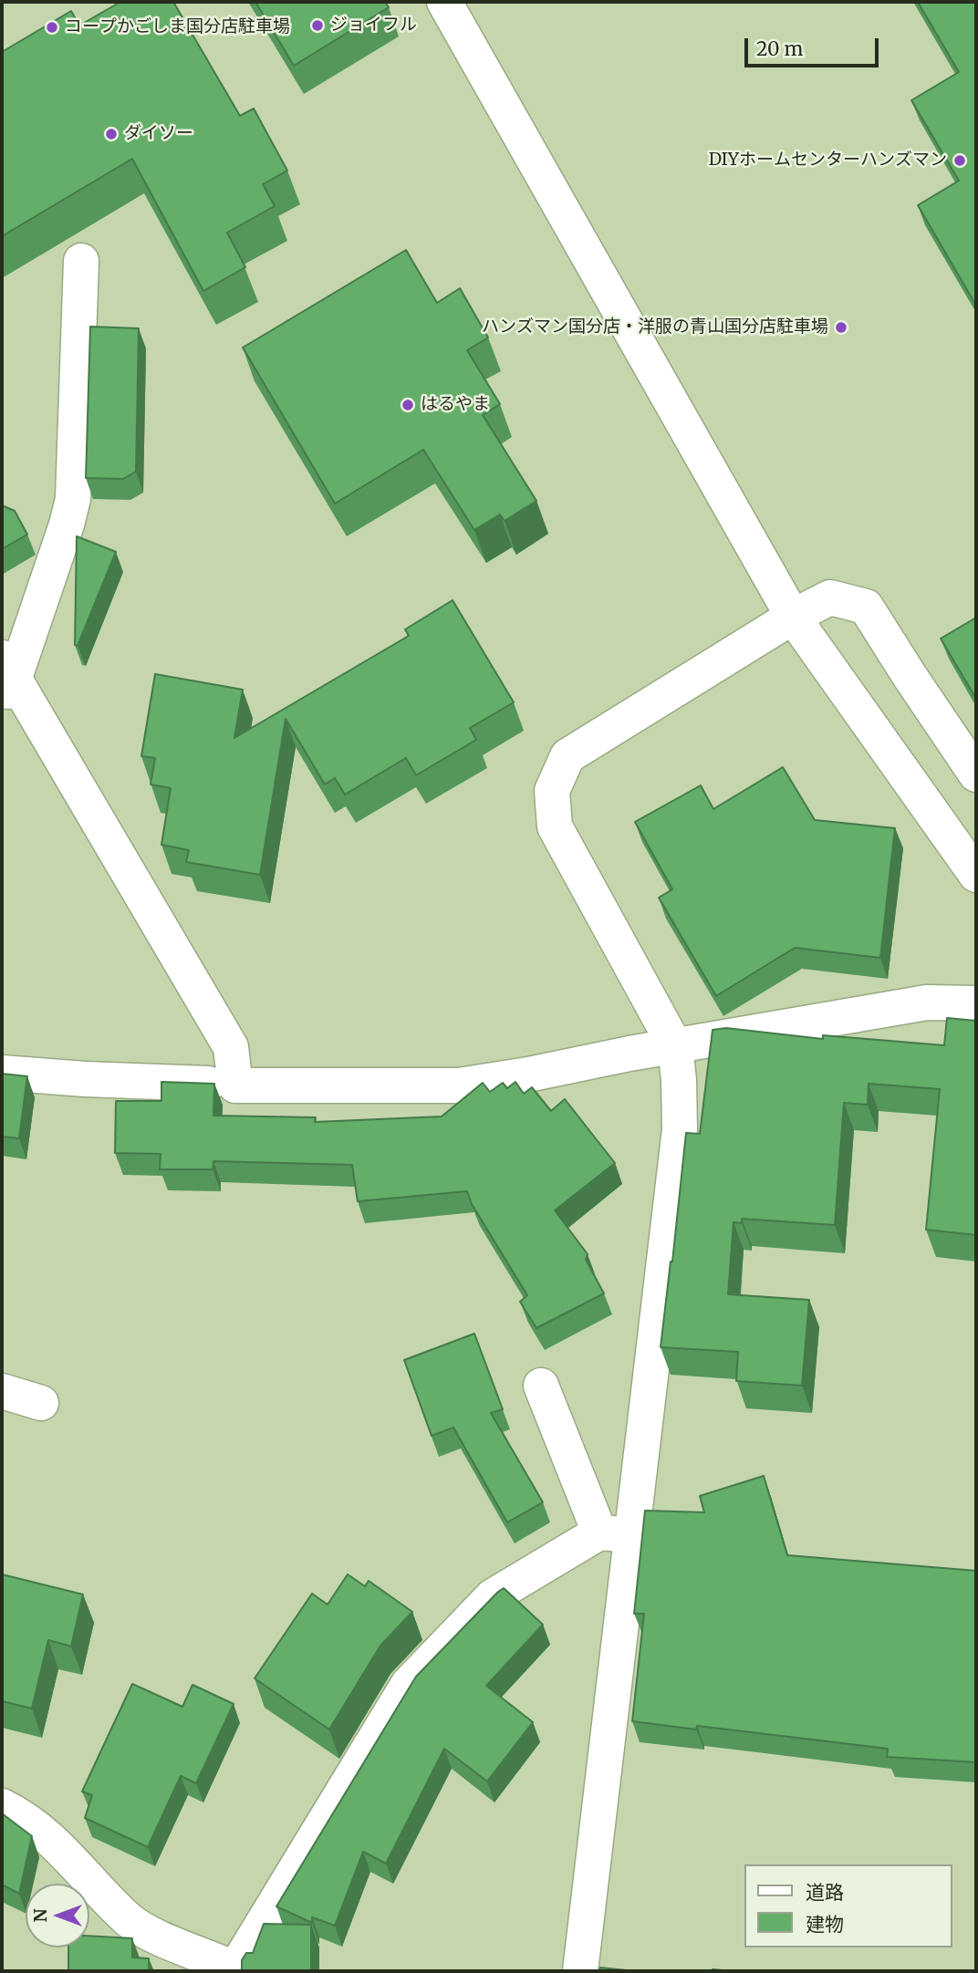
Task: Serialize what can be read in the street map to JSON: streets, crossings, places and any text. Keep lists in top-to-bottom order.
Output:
{
  "places": [
    "ジョイフル",
    "コープかごしま国分店駐車場",
    "ダイソー",
    "DIYホームセンターハンズマン",
    "ハンズマン国分店・洋服の青山国分店駐車場",
    "はるやま"
  ],
  "legend": ["道路", "建物"],
  "scale_bar": "20 m",
  "north": "left"
}
